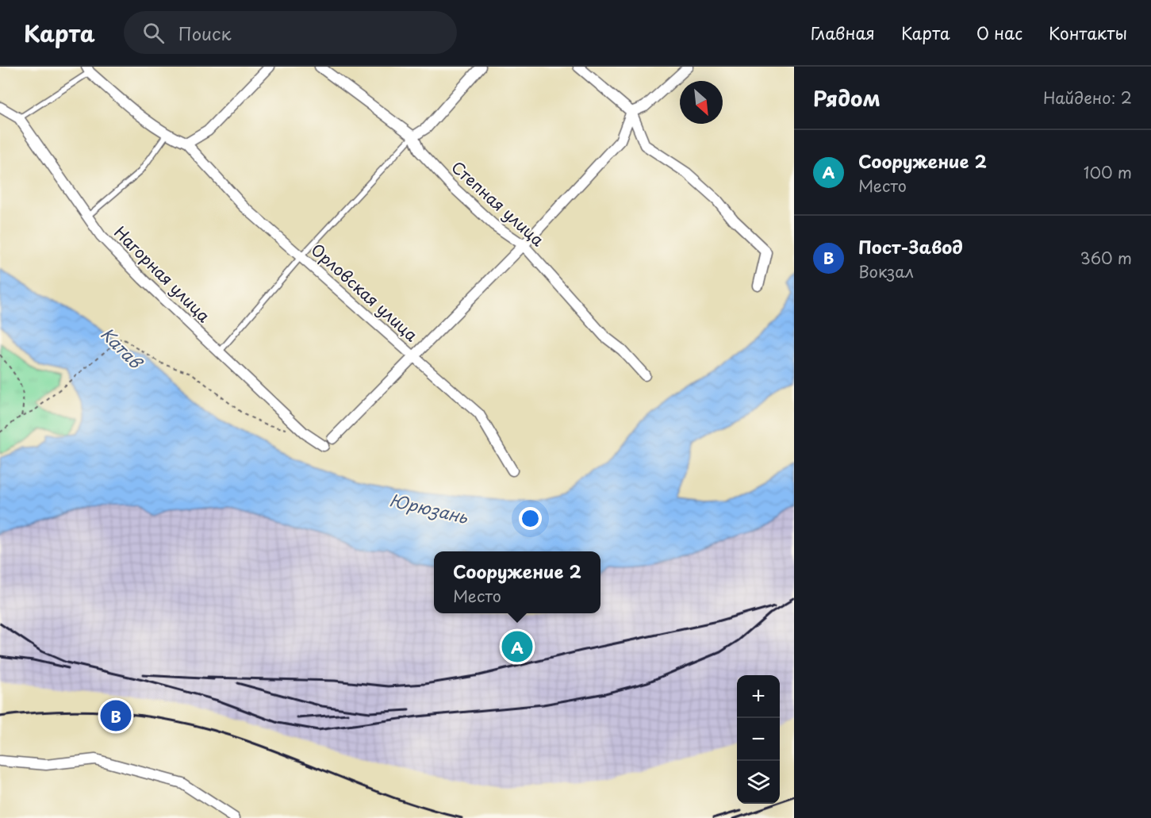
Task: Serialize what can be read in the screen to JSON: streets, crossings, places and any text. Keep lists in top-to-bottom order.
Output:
{
  "streets": {
    "street": ["Степная улица", "Нагорная улица", "Орловская улица"]
  },
  "water": ["Катав", "Юрюзань"],
  "north": "bottom right",
  "page": {
    "header": "Карта",
    "search": "Поиск",
    "nav": [
      "Главная",
      "Карта",
      "О нас",
      "Контакты"
    ],
    "heading": ["Рядом", "Найдено: 2"],
    "list": [
      {
        "mark": "A",
        "name": "Сооружение 2",
        "note": "Место",
        "value": "100 m"
      },
      {
        "mark": "B",
        "name": "Пост-Завод",
        "note": "Вокзал",
        "value": "360 m"
      }
    ],
    "popup": ["Сооружение 2", "Место"],
    "pins": ["A", "B"],
    "map_buttons": ["+", "−"]
  }
}
